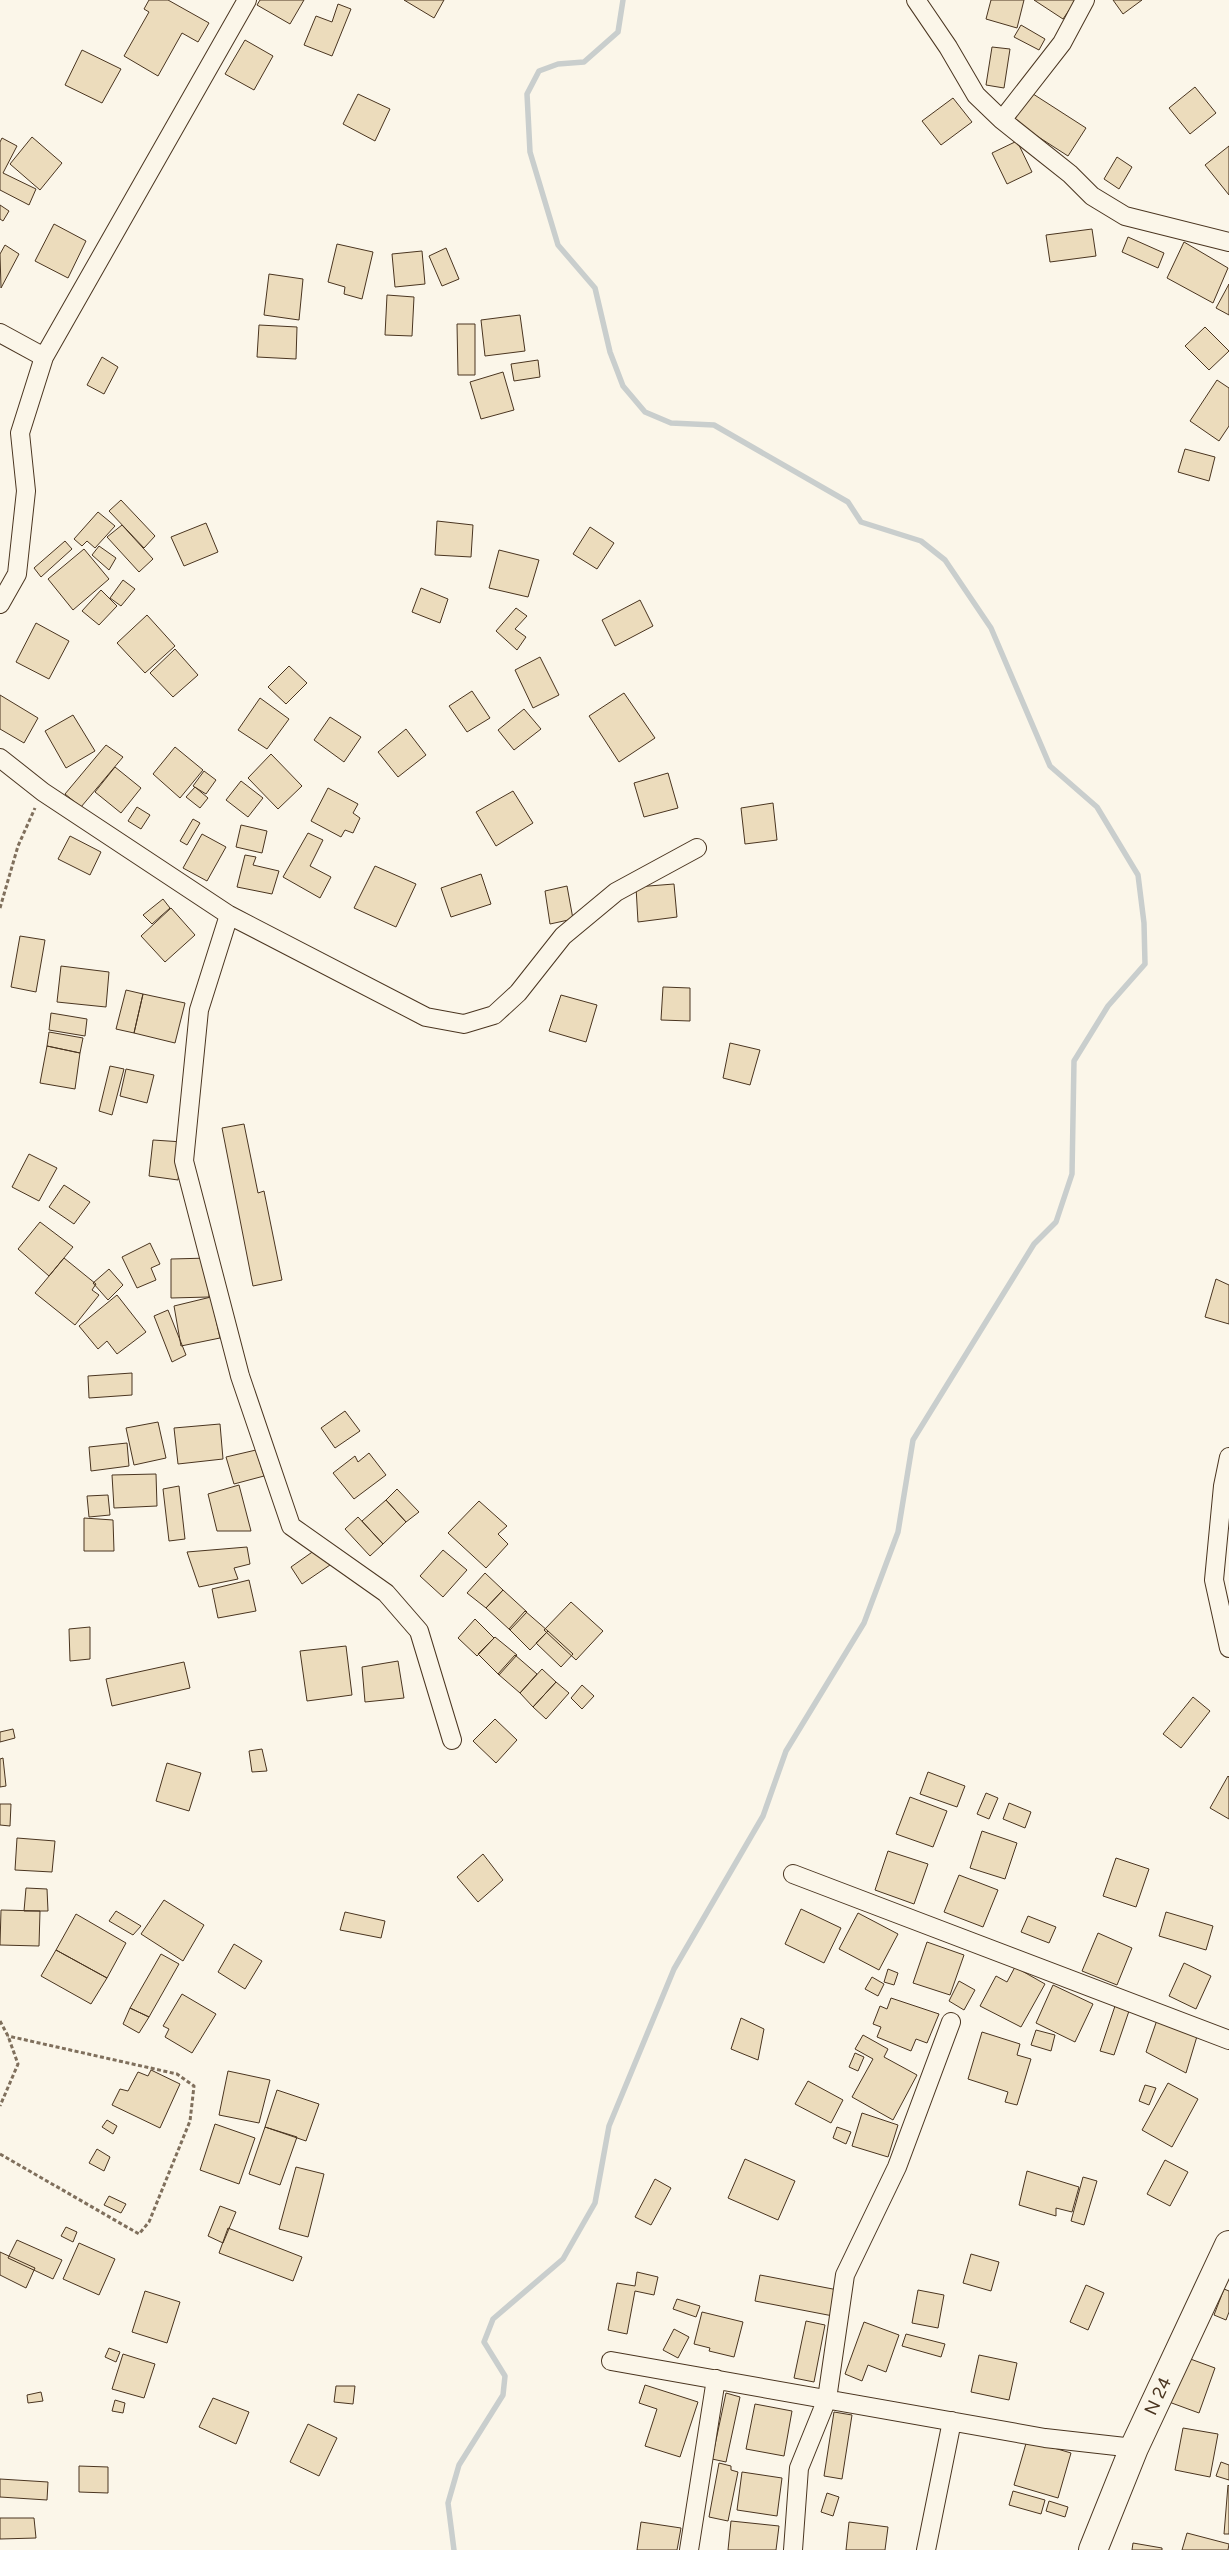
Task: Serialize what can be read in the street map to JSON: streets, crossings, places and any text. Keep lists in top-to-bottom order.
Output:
{
  "streets": {
    "main road": ["N 24"]
  }
}
